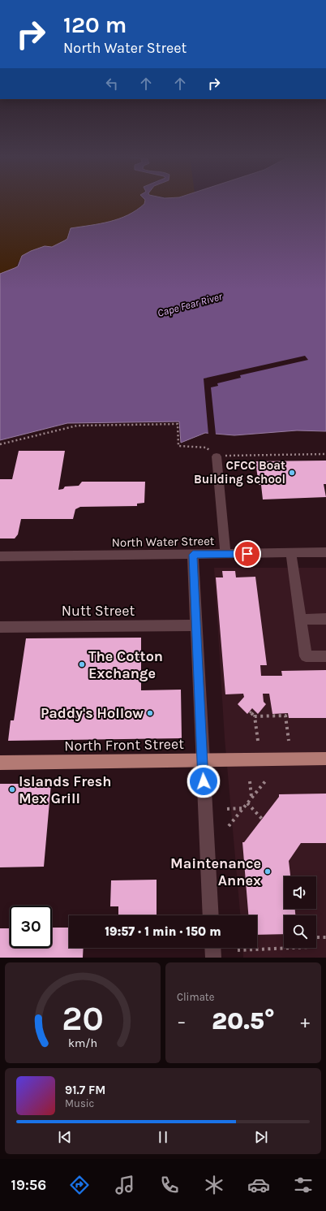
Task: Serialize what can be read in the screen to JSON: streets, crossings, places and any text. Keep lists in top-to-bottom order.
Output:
{
  "streets": {
    "main road": ["North Front Street"],
    "street": ["North Water Street", "Nutt Street"]
  },
  "water": ["Cape Fear River"],
  "places": [
    "CFCC Boat Building School",
    "The Cotton Exchange",
    "Paddy's Hollow",
    "Islands Fresh Mex Grill",
    "Maintenance Annex"
  ],
  "page": {
    "turn": ["120 m", "North Water Street"],
    "limit": "30",
    "trip": "19:57 · 1 min · 150 m",
    "tile": "Climate",
    "heat": ["−", "20.5°", "+"],
    "song": ["91.7 FM", "Music"],
    "tabs": "19:56",
    "gauge": ["20", "km/h"]
  }
}
